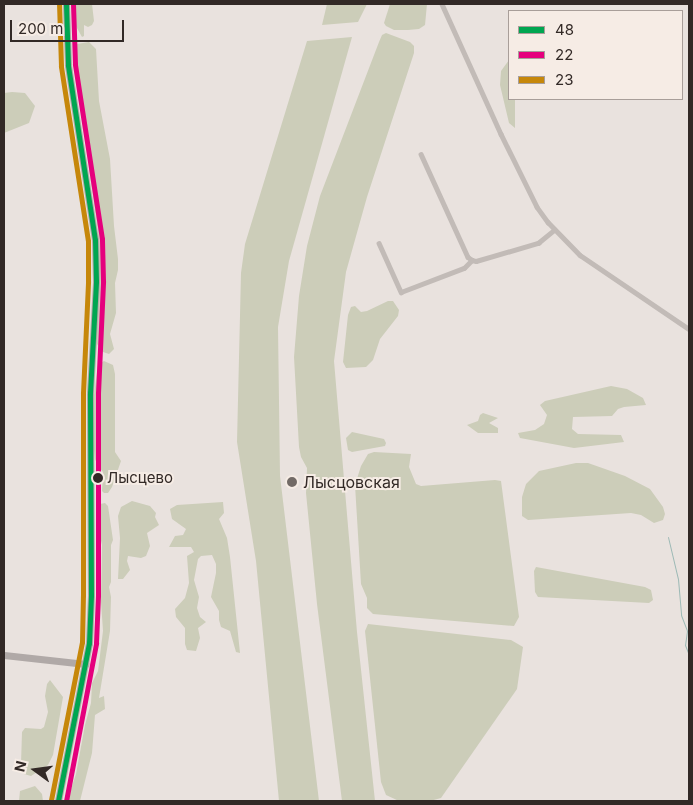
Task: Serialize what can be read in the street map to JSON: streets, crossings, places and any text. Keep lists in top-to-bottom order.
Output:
{
  "places": ["Лысцево", "Лысцовская"],
  "lines": ["transit line 48", "transit line 22", "transit line 23"],
  "legend": ["48", "22", "23"],
  "scale_bar": "200 m",
  "north": "left"
}
